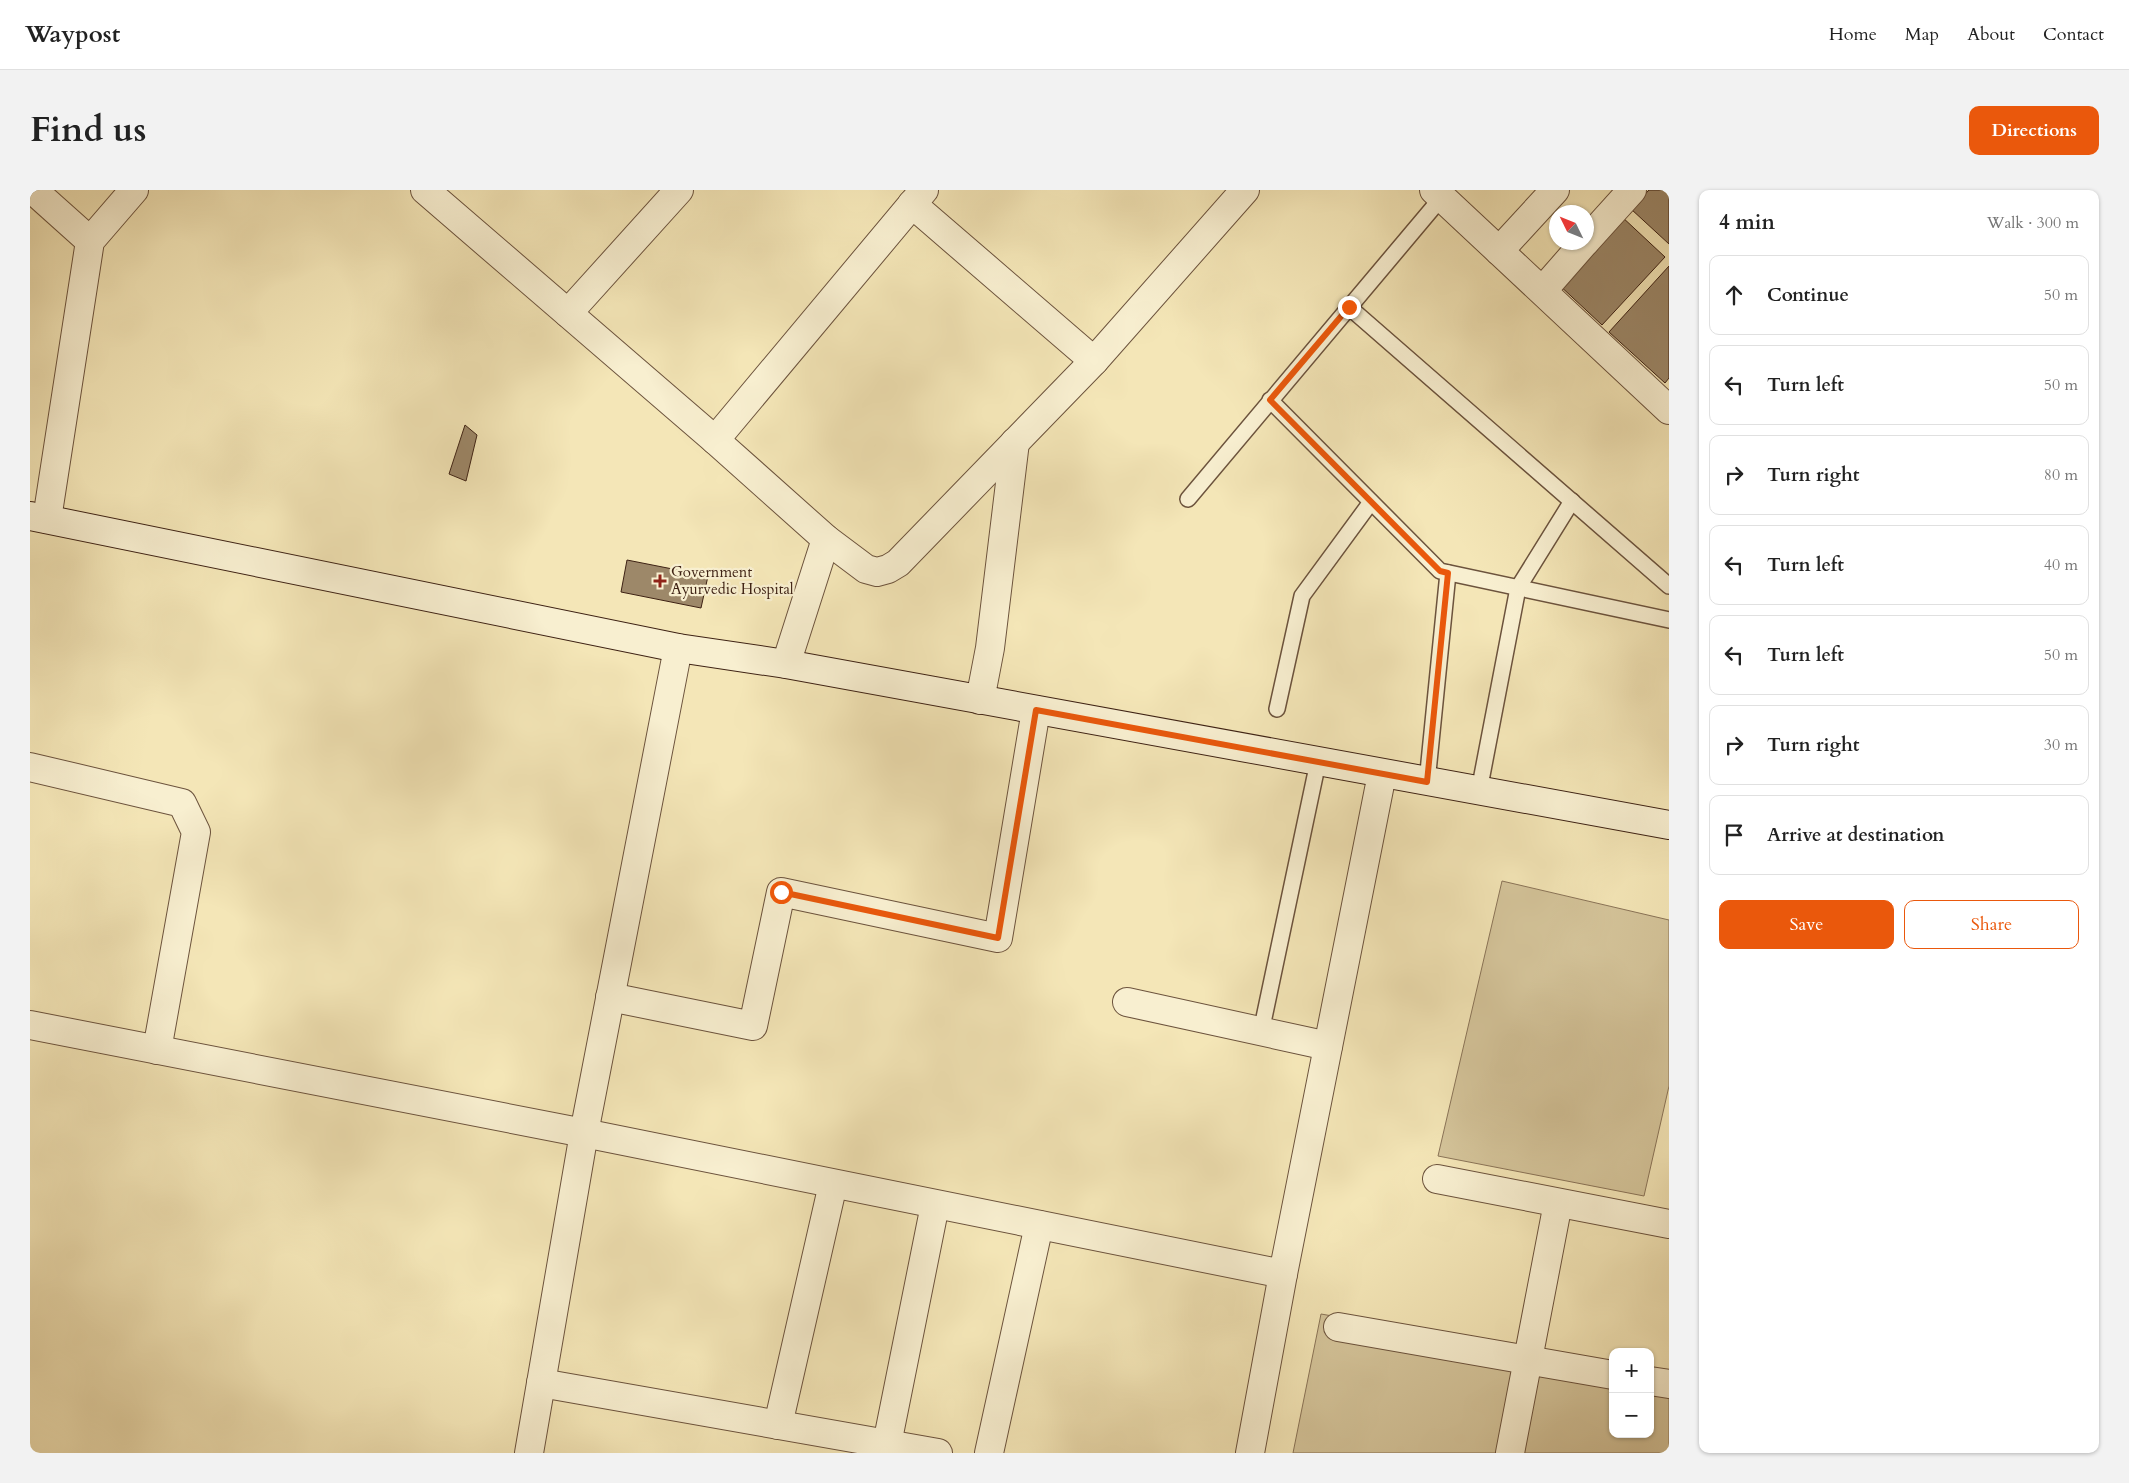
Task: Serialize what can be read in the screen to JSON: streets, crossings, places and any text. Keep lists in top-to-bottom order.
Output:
{
  "places": {
    "health": ["Government Ayurvedic Hospital"]
  },
  "north": "top left",
  "page": {
    "header": "Waypost",
    "nav": [
      "Home",
      "Map",
      "About",
      "Contact"
    ],
    "title": "Find us",
    "buttons": [
      "Directions",
      ["Save", "Share"]
    ],
    "heading": ["4 min", "Walk · 300 m"],
    "list": [
      ["Continue", "50 m"],
      ["Turn left", "50 m"],
      ["Turn right", "80 m"],
      ["Turn left", "40 m"],
      ["Turn left", "50 m"],
      ["Turn right", "30 m"],
      "Arrive at destination"
    ],
    "map_buttons": ["+", "−"]
  }
}
